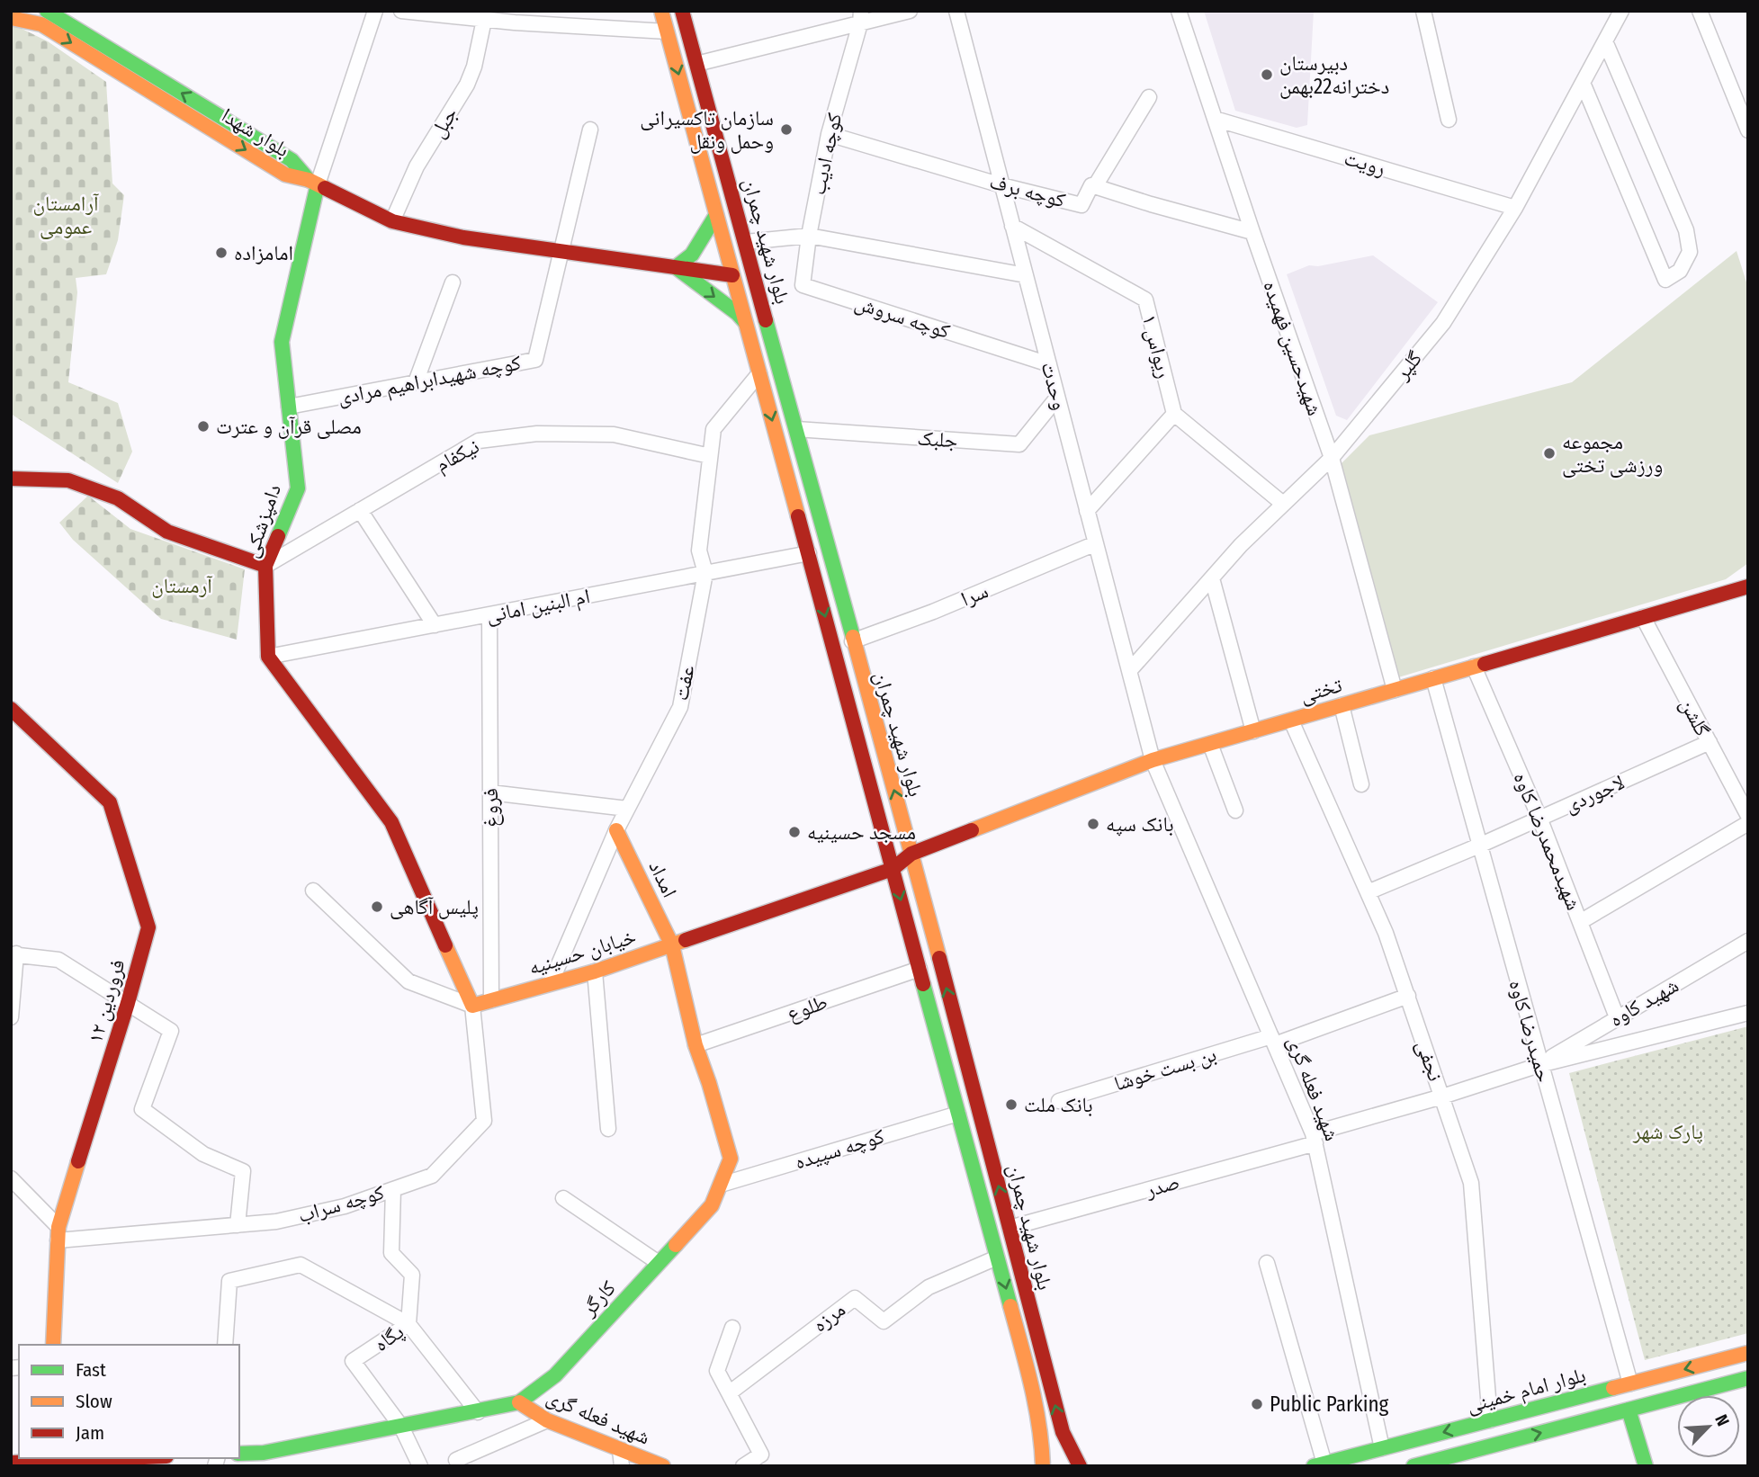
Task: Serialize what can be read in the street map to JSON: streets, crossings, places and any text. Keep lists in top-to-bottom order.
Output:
{
  "streets": {
    "street": [
      "جبل",
      "بلوار شهدا",
      "کوچه ادیب",
      "رویت",
      "کوچه برف",
      "بلوار شهید چمران",
      "کوچه سروش",
      "ریواس ۱",
      "شهیدحسین فهمیده",
      "گلپر",
      "کوچه شهیدابراهیم مرادی",
      "وحدت",
      "جلبک",
      "نیکفام",
      "دامپزشکی",
      "سرا",
      "ام البنین امانی",
      "عفت",
      "تختی",
      "گلشن",
      "لاجوردی",
      "فروغ",
      "شهیدمحمدرضا کاوه",
      "امداد",
      "خیابان حسینیه",
      "۱۲ فروردین",
      "شهید کاوه",
      "طلوع",
      "حمیدرضا کاوه",
      "نجفی",
      "بن بست خوشا",
      "شهید فعله گری",
      "کوچه سپیده",
      "صدر",
      "کوچه سراب",
      "کارگر",
      "مرزه",
      "پگاه",
      "بلوار امام خمینی"
    ]
  },
  "crossings": [
    ["بلوار شهدا", "دامپزشکی"],
    ["کوچه ادیب", "کوچه برف"],
    ["کوچه ادیب", "کوچه سروش"],
    ["رویت", "شهیدحسین فهمیده"],
    ["رویت", "گلپر"],
    ["کوچه برف", "شهیدحسین فهمیده"],
    ["کوچه برف", "وحدت"],
    ["بلوار شهید چمران", "جلبک"],
    ["بلوار شهید چمران", "سرا"],
    ["بلوار شهید چمران", "ام البنین امانی"],
    ["بلوار شهید چمران", "عفت"],
    ["بلوار شهید چمران", "تختی"],
    ["بلوار شهید چمران", "خیابان حسینیه"],
    ["بلوار شهید چمران", "طلوع"],
    ["بلوار شهید چمران", "کوچه سپیده"],
    ["بلوار شهید چمران", "صدر"],
    ["بلوار شهید چمران", "مرزه"],
    ["کوچه سروش", "وحدت"],
    ["ریواس ۱", "وحدت"],
    ["شهیدحسین فهمیده", "گلپر"],
    ["شهیدحسین فهمیده", "تختی"],
    ["گلپر", "وحدت"],
    ["کوچه شهیدابراهیم مرادی", "دامپزشکی"],
    ["وحدت", "جلبک"],
    ["وحدت", "سرا"],
    ["وحدت", "تختی"],
    ["وحدت", "شهید فعله گری"],
    ["نیکفام", "دامپزشکی"],
    ["نیکفام", "عفت"],
    ["دامپزشکی", "ام البنین امانی"],
    ["ام البنین امانی", "عفت"],
    ["ام البنین امانی", "فروغ"],
    ["عفت", "امداد"],
    ["عفت", "خیابان حسینیه"],
    ["تختی", "گلشن"],
    ["تختی", "شهیدمحمدرضا کاوه"],
    ["تختی", "خیابان حسینیه"],
    ["تختی", "حمیدرضا کاوه"],
    ["تختی", "نجفی"],
    ["تختی", "شهید فعله گری"],
    ["گلشن", "لاجوردی"],
    ["لاجوردی", "شهیدمحمدرضا کاوه"],
    ["لاجوردی", "حمیدرضا کاوه"],
    ["لاجوردی", "نجفی"],
    ["فروغ", "خیابان حسینیه"],
    ["شهیدمحمدرضا کاوه", "شهید کاوه"],
    ["امداد", "خیابان حسینیه"],
    ["امداد", "کارگر"],
    ["خیابان حسینیه", "کوچه سراب"],
    ["خیابان حسینیه", "کارگر"],
    ["۱۲ فروردین", "کوچه سراب"],
    ["شهید کاوه", "حمیدرضا کاوه"],
    ["شهید کاوه", "صدر"],
    ["طلوع", "کارگر"],
    ["حمیدرضا کاوه", "صدر"],
    ["حمیدرضا کاوه", "بلوار امام خمینی"],
    ["نجفی", "بن بست خوشا"],
    ["نجفی", "صدر"],
    ["نجفی", "بلوار امام خمینی"],
    ["بن بست خوشا", "شهید فعله گری"],
    ["شهید فعله گری", "صدر"],
    ["شهید فعله گری", "کارگر"],
    ["شهید فعله گری", "بلوار امام خمینی"],
    ["کوچه سپیده", "کارگر"],
    ["کوچه سراب", "پگاه"],
    ["کارگر", "پگاه"]
  ],
  "parks": ["آرامستان عمومی", "آرمستان", "پارک شهر"],
  "places": [
    "دبیرستان دخترانه22بهمن",
    "سازمان تاکسیرانی وحمل ونقل",
    "امامزاده",
    "مصلی قرآن و عترت",
    "مجموعه ورزشی تختی",
    "بانک سپه",
    "مسجد حسینیه",
    "پلیس آگاهی",
    "بانک ملت",
    "Public Parking"
  ],
  "legend": ["Fast", "Slow", "Jam"],
  "north": "top right"
}
